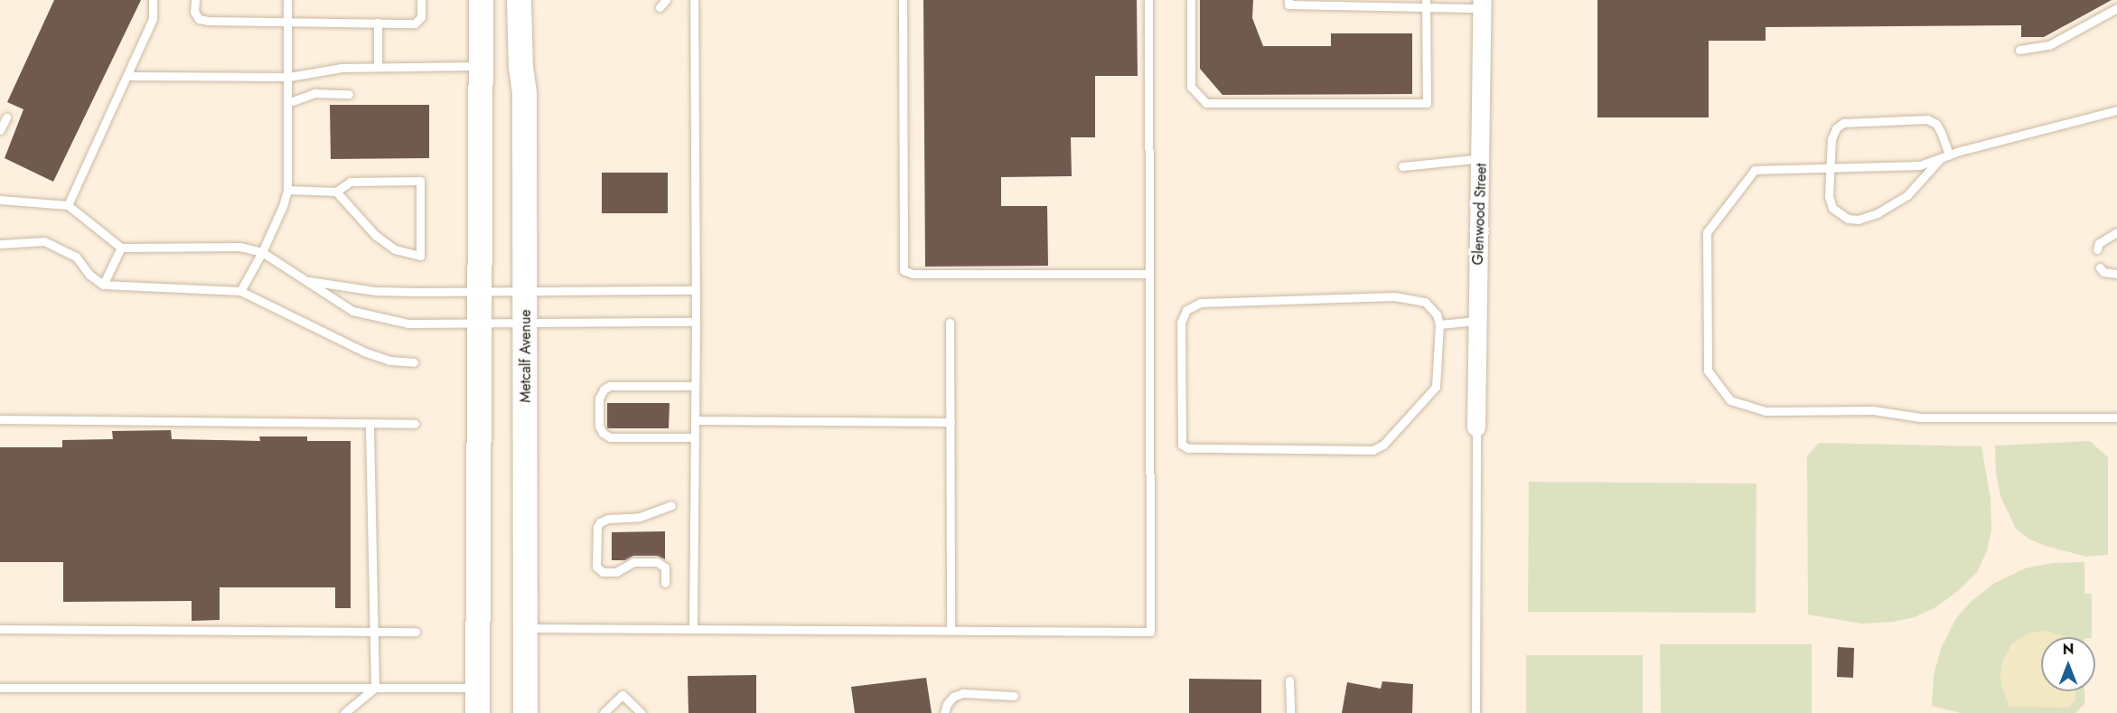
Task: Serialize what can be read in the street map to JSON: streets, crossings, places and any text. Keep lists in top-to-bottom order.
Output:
{
  "streets": {
    "main road": ["Metcalf Avenue"],
    "street": ["Glenwood Street"]
  },
  "north": "top"
}
